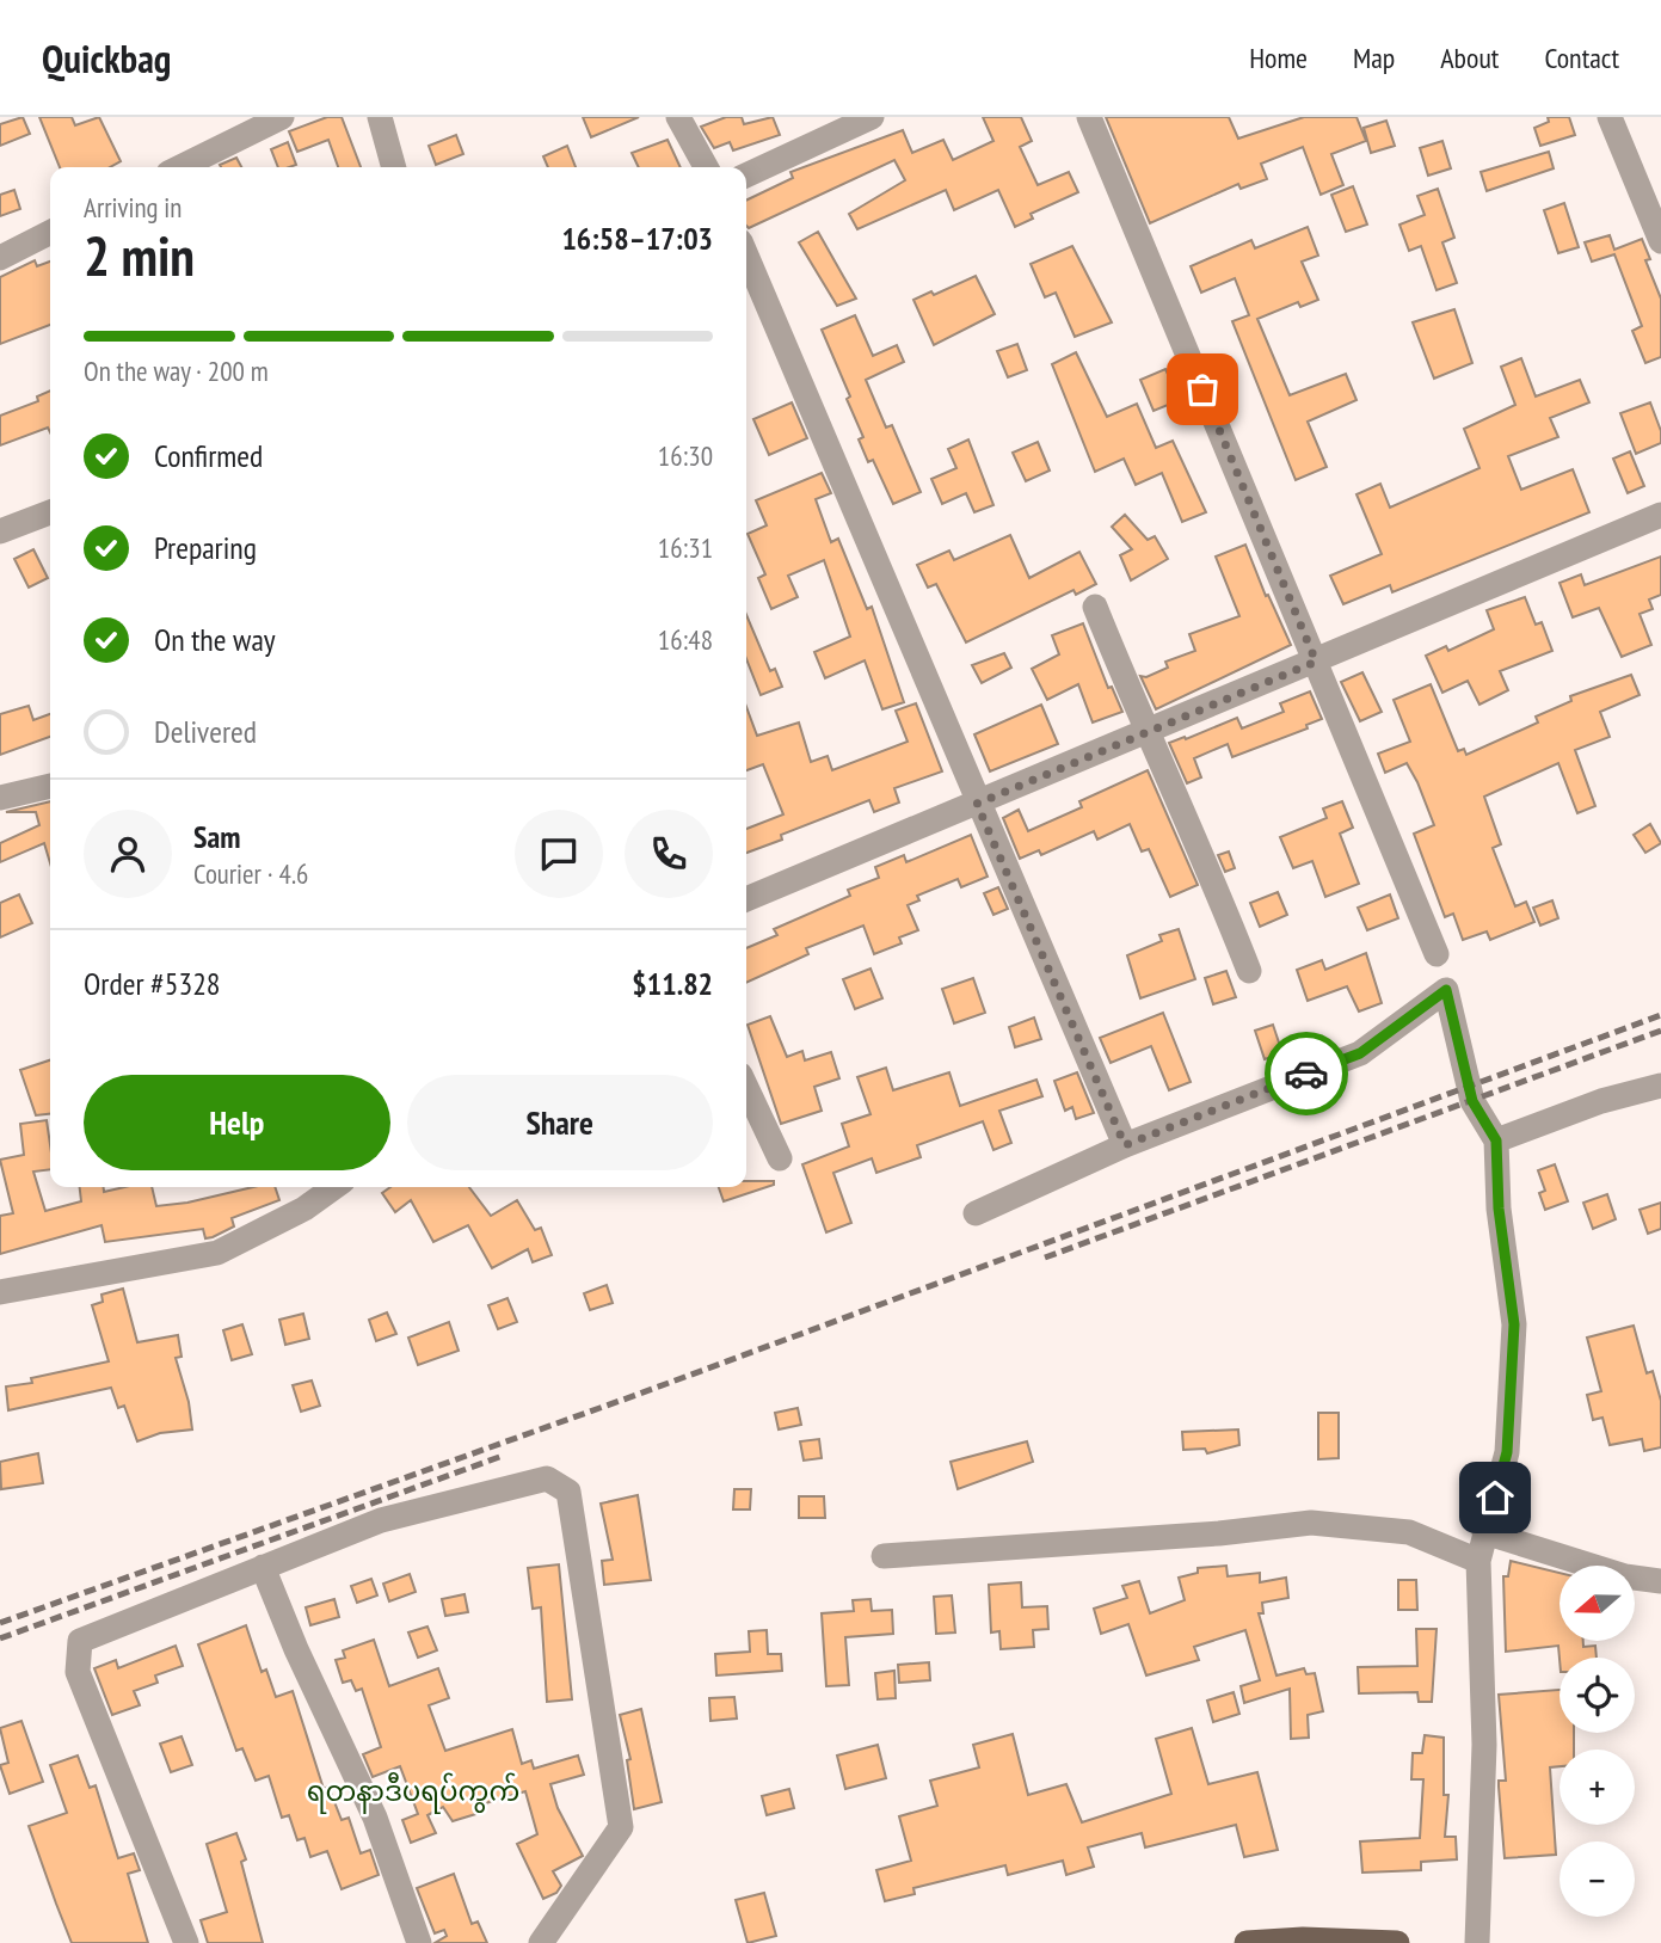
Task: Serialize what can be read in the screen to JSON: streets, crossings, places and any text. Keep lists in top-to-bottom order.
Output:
{
  "districts": ["ရတနာဒီပရပ်ကွက်"],
  "north": "left",
  "page": {
    "header": "Quickbag",
    "nav": [
      "Home",
      "Map",
      "About",
      "Contact"
    ],
    "heading": ["2 min", "Arriving in", "16:58–17:03"],
    "panel": [
      "Sam",
      "Courier · 4.6",
      "Order #5328",
      "$11.82"
    ],
    "bar": "On the way · 200 m",
    "list": [
      ["Confirmed", "16:30"],
      ["Preparing", "16:31"],
      ["On the way", "16:48"],
      "Delivered"
    ],
    "buttons": ["Help", "Share"],
    "map_buttons": ["+", "−"]
  }
}
